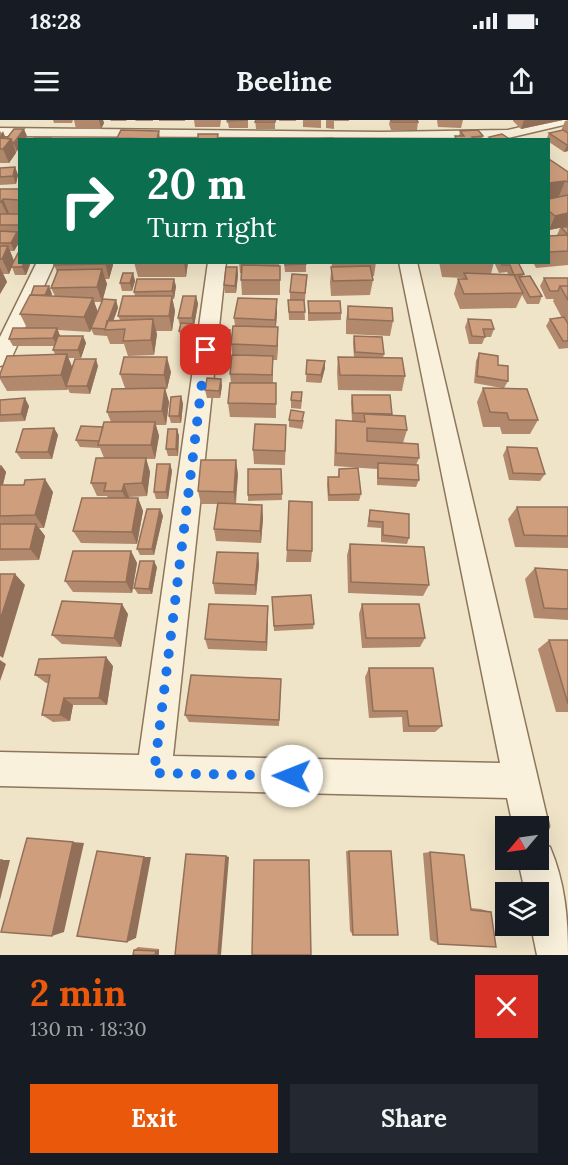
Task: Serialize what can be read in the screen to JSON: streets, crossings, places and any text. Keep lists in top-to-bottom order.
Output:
{
  "north": "bottom left",
  "page": {
    "status": "18:28",
    "header": "Beeline",
    "turn": ["20 m", "Turn right"],
    "heading": ["2 min", "130 m · 18:30"],
    "buttons": ["Exit", "Share"]
  }
}
